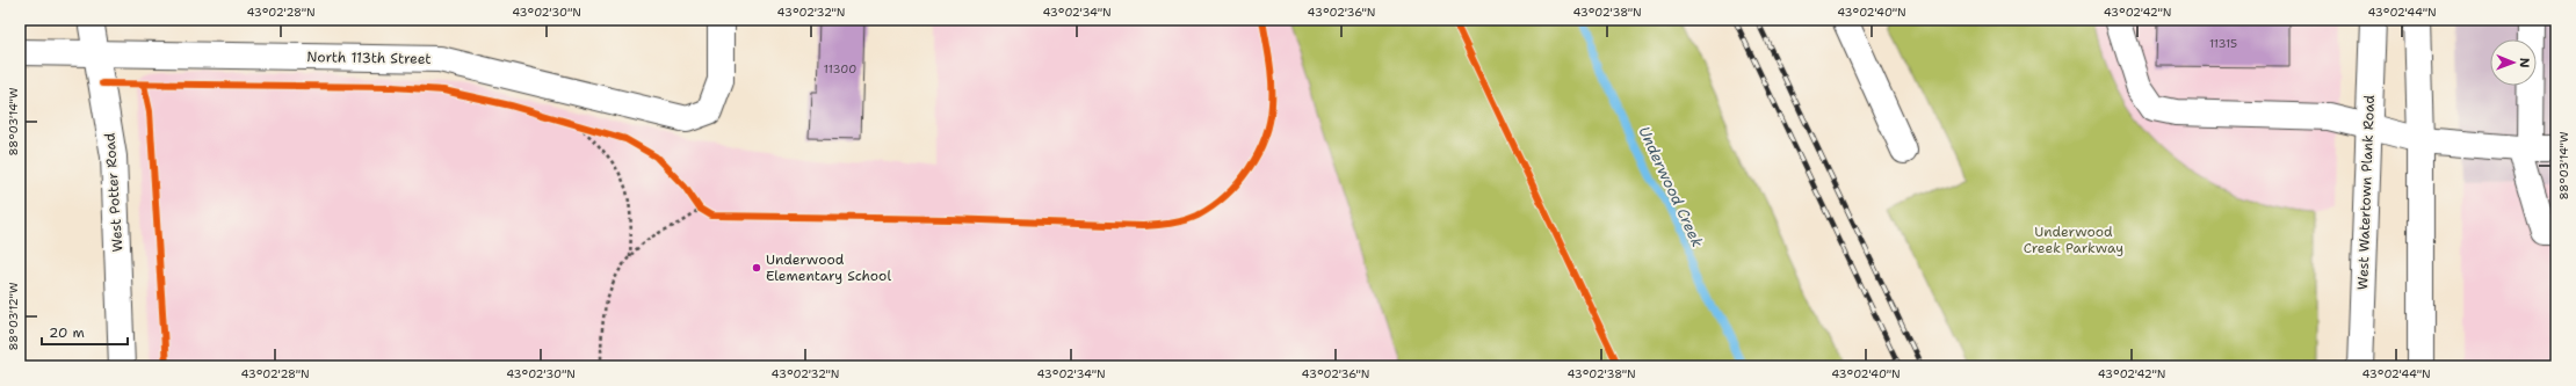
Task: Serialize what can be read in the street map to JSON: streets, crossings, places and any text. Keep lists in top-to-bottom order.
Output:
{
  "streets": {
    "street": ["North 113th Street", "West Potter Road", "West Watertown Plank Road"]
  },
  "crossings": [
    ["North 113th Street", "West Potter Road"]
  ],
  "water": ["Underwood Creek"],
  "parks": ["Underwood Creek Parkway"],
  "places": ["Underwood Elementary School"],
  "house_numbers": ["11315", "11300"],
  "scale_bar": "20 m",
  "north": "right",
  "coordinates": [
    "43°02'28\"N",
    "43°02'30\"N",
    "43°02'32\"N",
    "43°02'34\"N",
    "43°02'36\"N",
    "43°02'38\"N",
    "43°02'40\"N",
    "43°02'42\"N",
    "43°02'44\"N",
    "88°03'14\"W",
    "88°03'12\"W"
  ]
}
